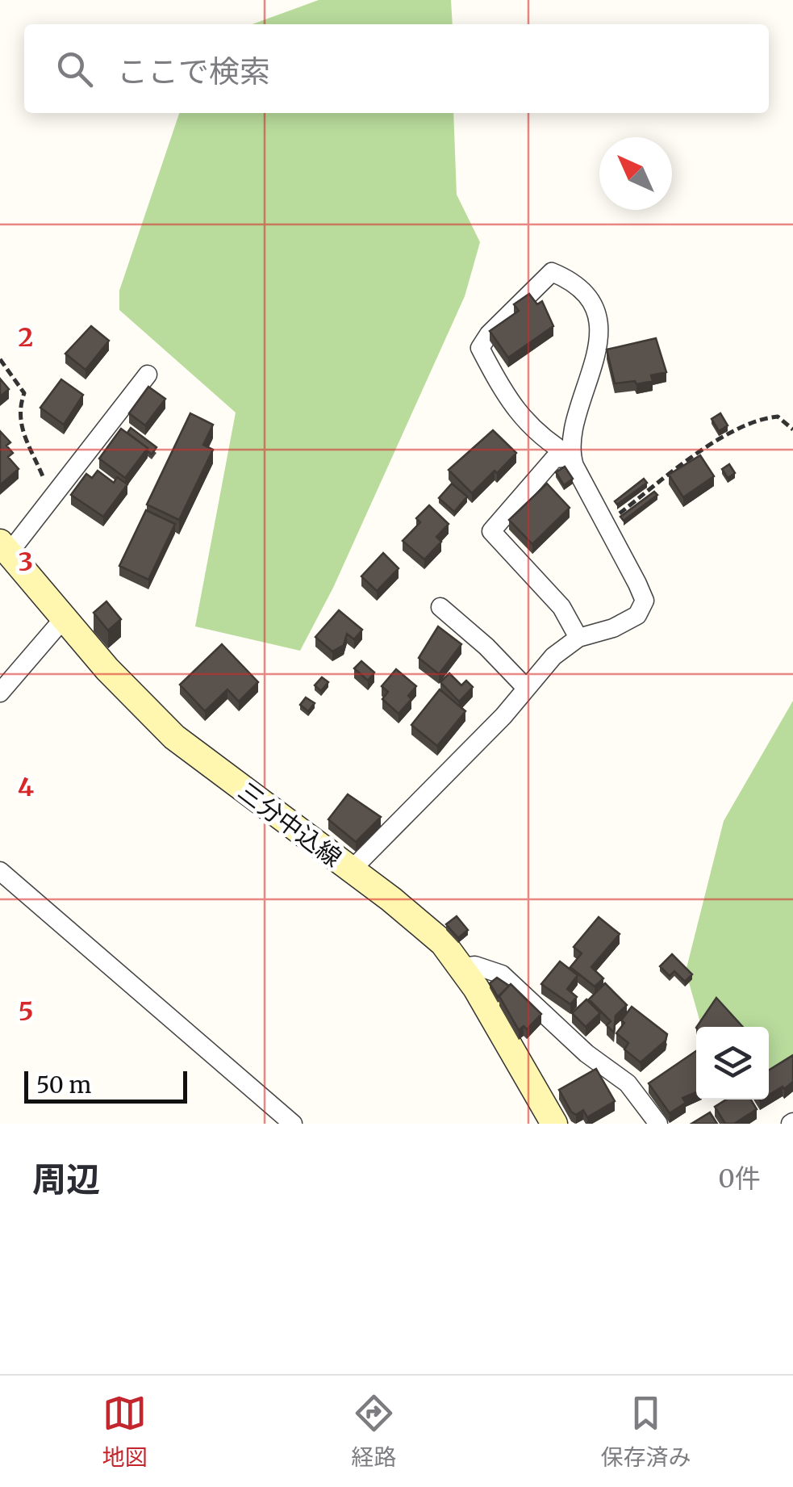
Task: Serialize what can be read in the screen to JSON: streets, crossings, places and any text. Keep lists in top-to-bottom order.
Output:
{
  "streets": {
    "main road": ["三分中込線"]
  },
  "scale_bar": "50 m",
  "north": "top left",
  "page": {
    "search": "ここで検索",
    "scale": "50 m",
    "heading": ["周辺", "0件"],
    "nav": ["地図", "経路", "保存済み"]
  },
  "grid": {
    "rows": [
      "2",
      "3",
      "4",
      "5"
    ]
  }
}
